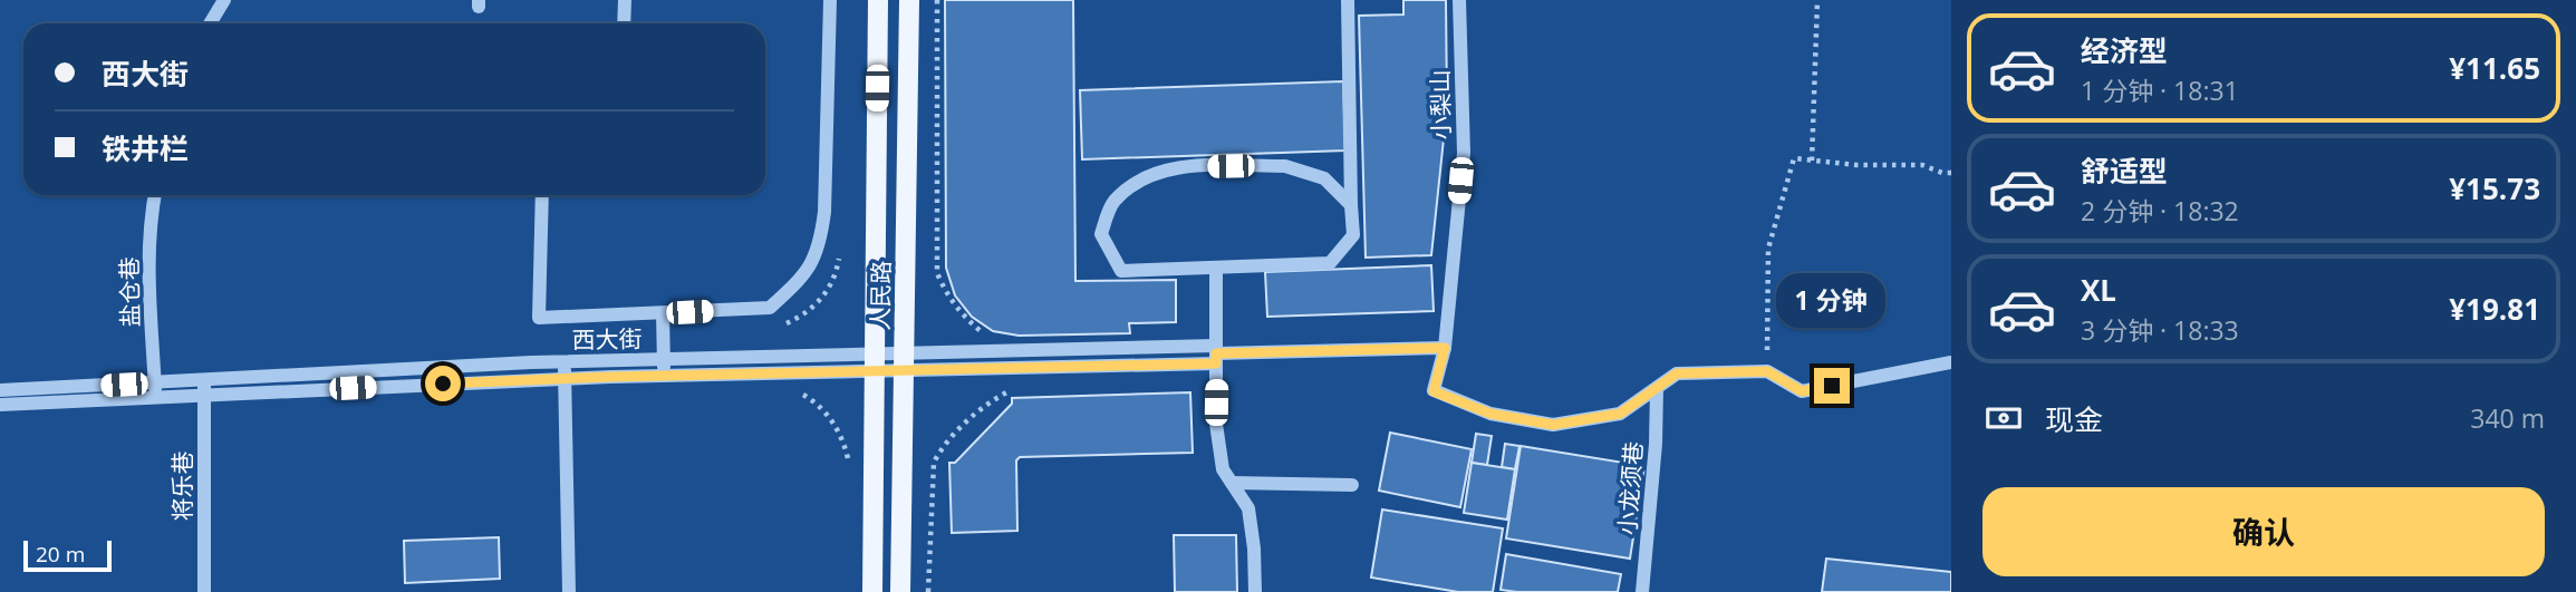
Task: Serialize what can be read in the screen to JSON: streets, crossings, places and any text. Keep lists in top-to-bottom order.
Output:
{
  "streets": {
    "main road": ["人民路"],
    "street": [
      "小梨山",
      "盐仓巷",
      "西大街",
      "将乐巷",
      "小龙须巷"
    ]
  },
  "crossings": [
    ["小梨山", "西大街"],
    ["小梨山", "小龙须巷"],
    ["盐仓巷", "西大街"],
    ["人民路", "西大街"],
    ["西大街", "将乐巷"]
  ],
  "scale_bar": "20 m",
  "page": {
    "list": [
      {
        "name": "经济型",
        "note": "1 分钟 · 18:31",
        "value": "¥11.65"
      },
      {
        "name": "舒适型",
        "note": "2 分钟 · 18:32",
        "value": "¥15.73"
      },
      {
        "name": "XL",
        "note": "3 分钟 · 18:33",
        "value": "¥19.81"
      }
    ],
    "banner": ["西大街", "铁井栏"],
    "bubble": "1 分钟",
    "pay": ["现金", "340 m"],
    "buttons": "确认",
    "scale": "20 m"
  }
}
